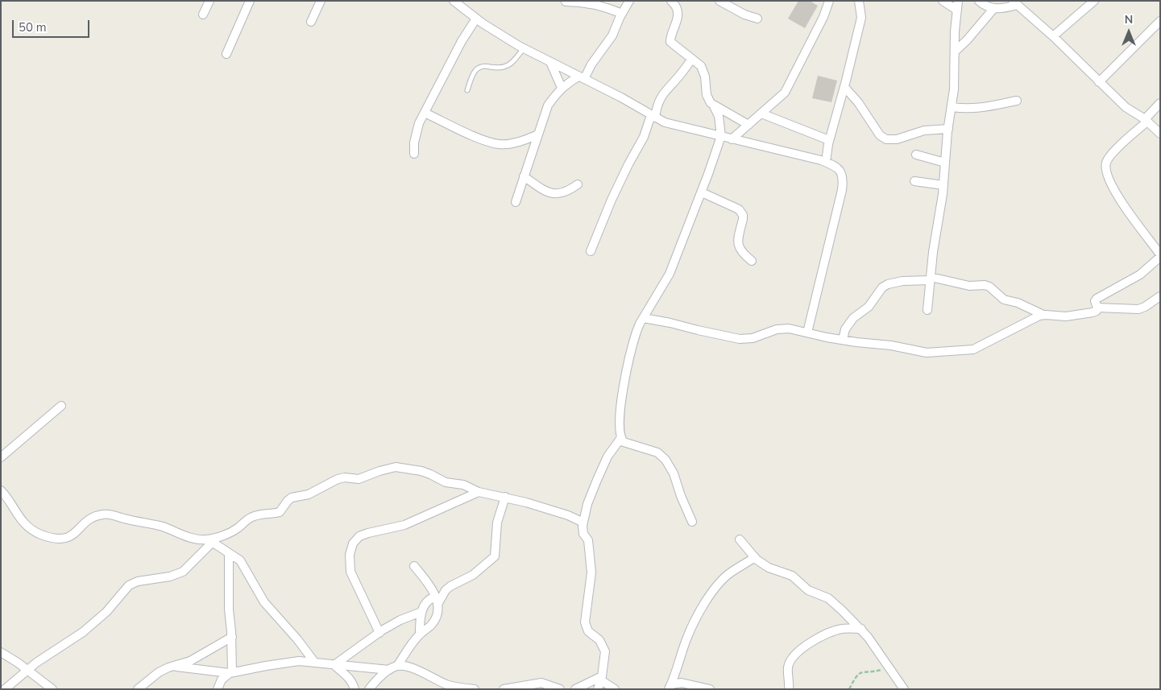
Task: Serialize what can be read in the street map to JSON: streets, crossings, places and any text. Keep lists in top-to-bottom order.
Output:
{
  "scale_bar": "50 m",
  "north": "top"
}
